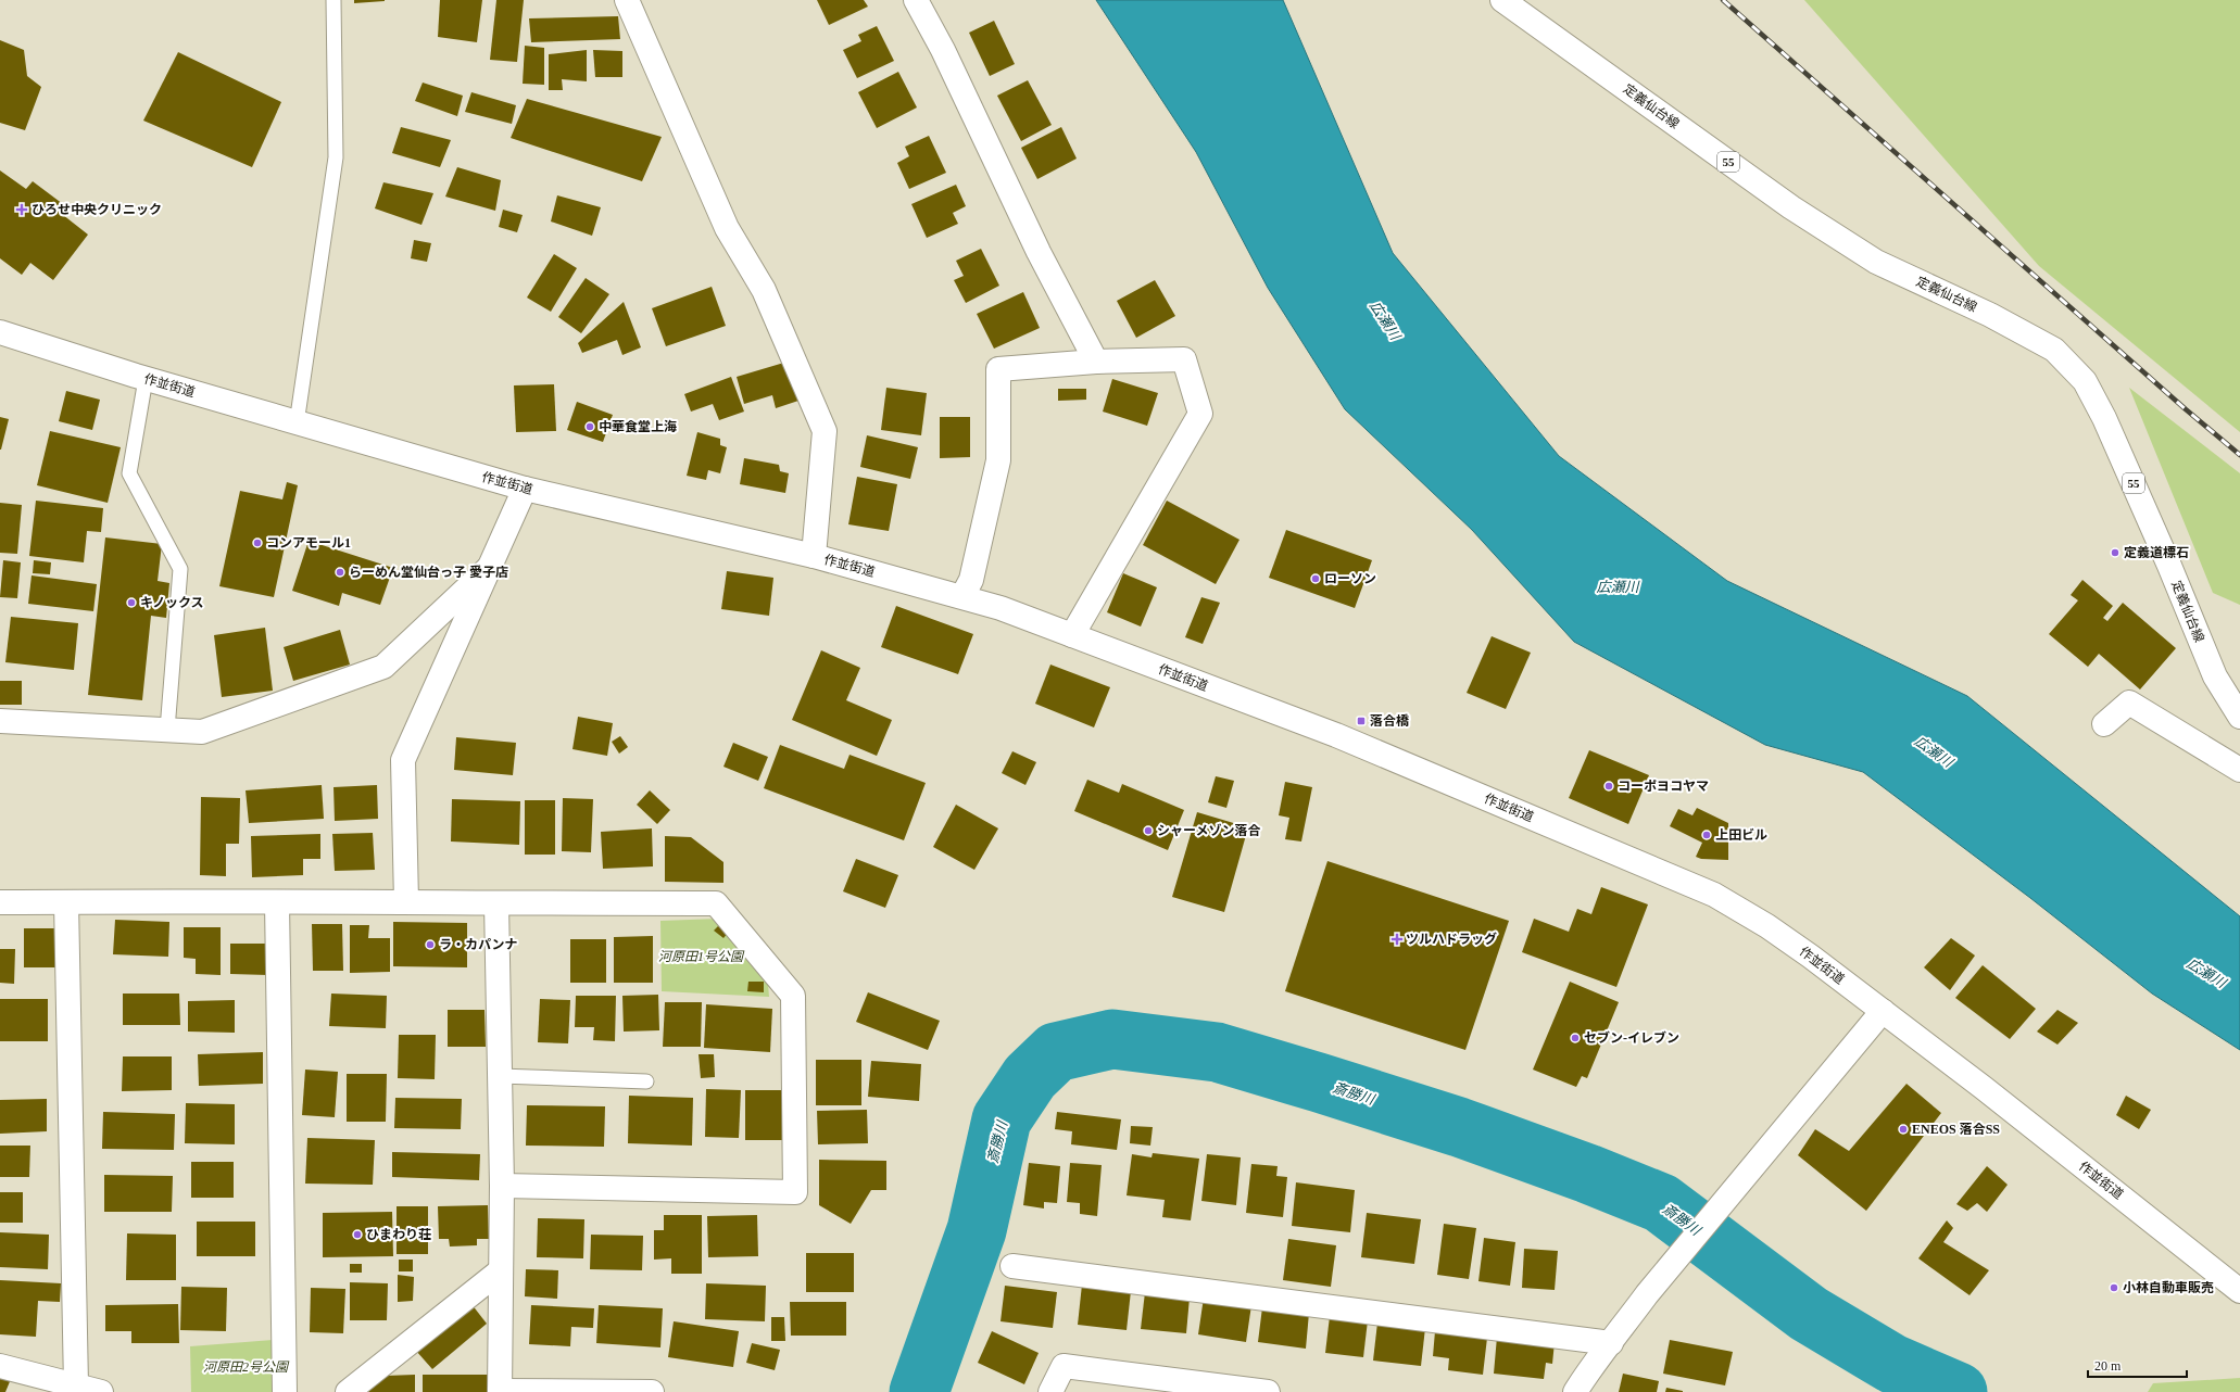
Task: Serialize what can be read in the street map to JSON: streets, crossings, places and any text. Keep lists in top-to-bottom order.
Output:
{
  "streets": {
    "street": ["定義仙台線", "55", "作並街道"]
  },
  "water": ["広瀬川", "斎勝川"],
  "parks": ["河原田1号公園", "河原田2号公園"],
  "places": {
    "health": ["ひろせ中央クリニック", "ツルハドラッグ"],
    "other": [
      "中華食堂上海",
      "コンアモール1",
      "定義道標石",
      "らーめん堂仙台っ子 愛子店",
      "ローソン",
      "キノックス",
      "コーポヨコヤマ",
      "シャーメゾン落合",
      "上田ビル",
      "ラ・カパンナ",
      "セブン-イレブン",
      "ENEOS 落合SS",
      "ひまわり荘",
      "小林自動車販売"
    ],
    "transit": ["落合橋"]
  },
  "scale_bar": "20 m"
}
